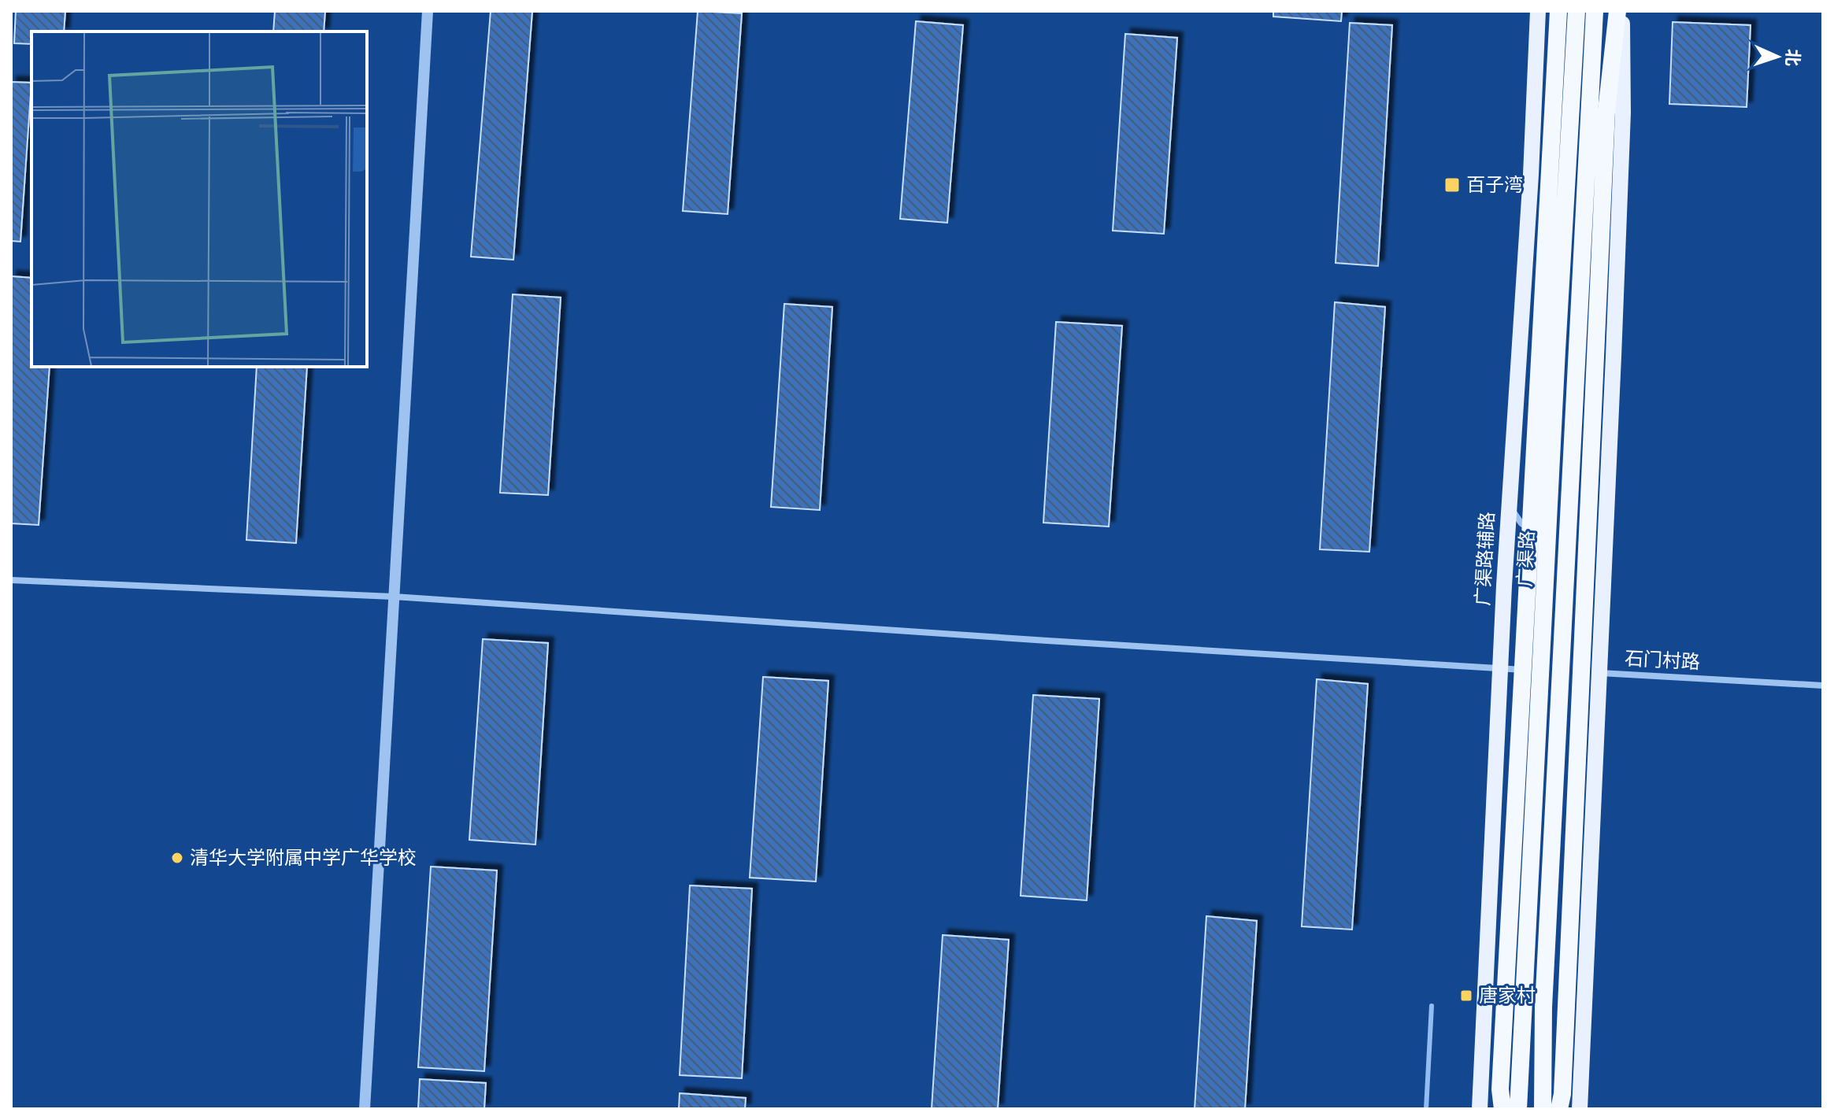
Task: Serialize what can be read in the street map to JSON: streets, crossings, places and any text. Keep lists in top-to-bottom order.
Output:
{
  "streets": {
    "highway": ["广渠路"],
    "main road": ["广渠路辅路"],
    "street": ["石门村路"]
  },
  "places": {
    "transit": ["百子湾", "唐家村"],
    "other": ["清华大学附属中学广华学校"]
  },
  "north": "right"
}
